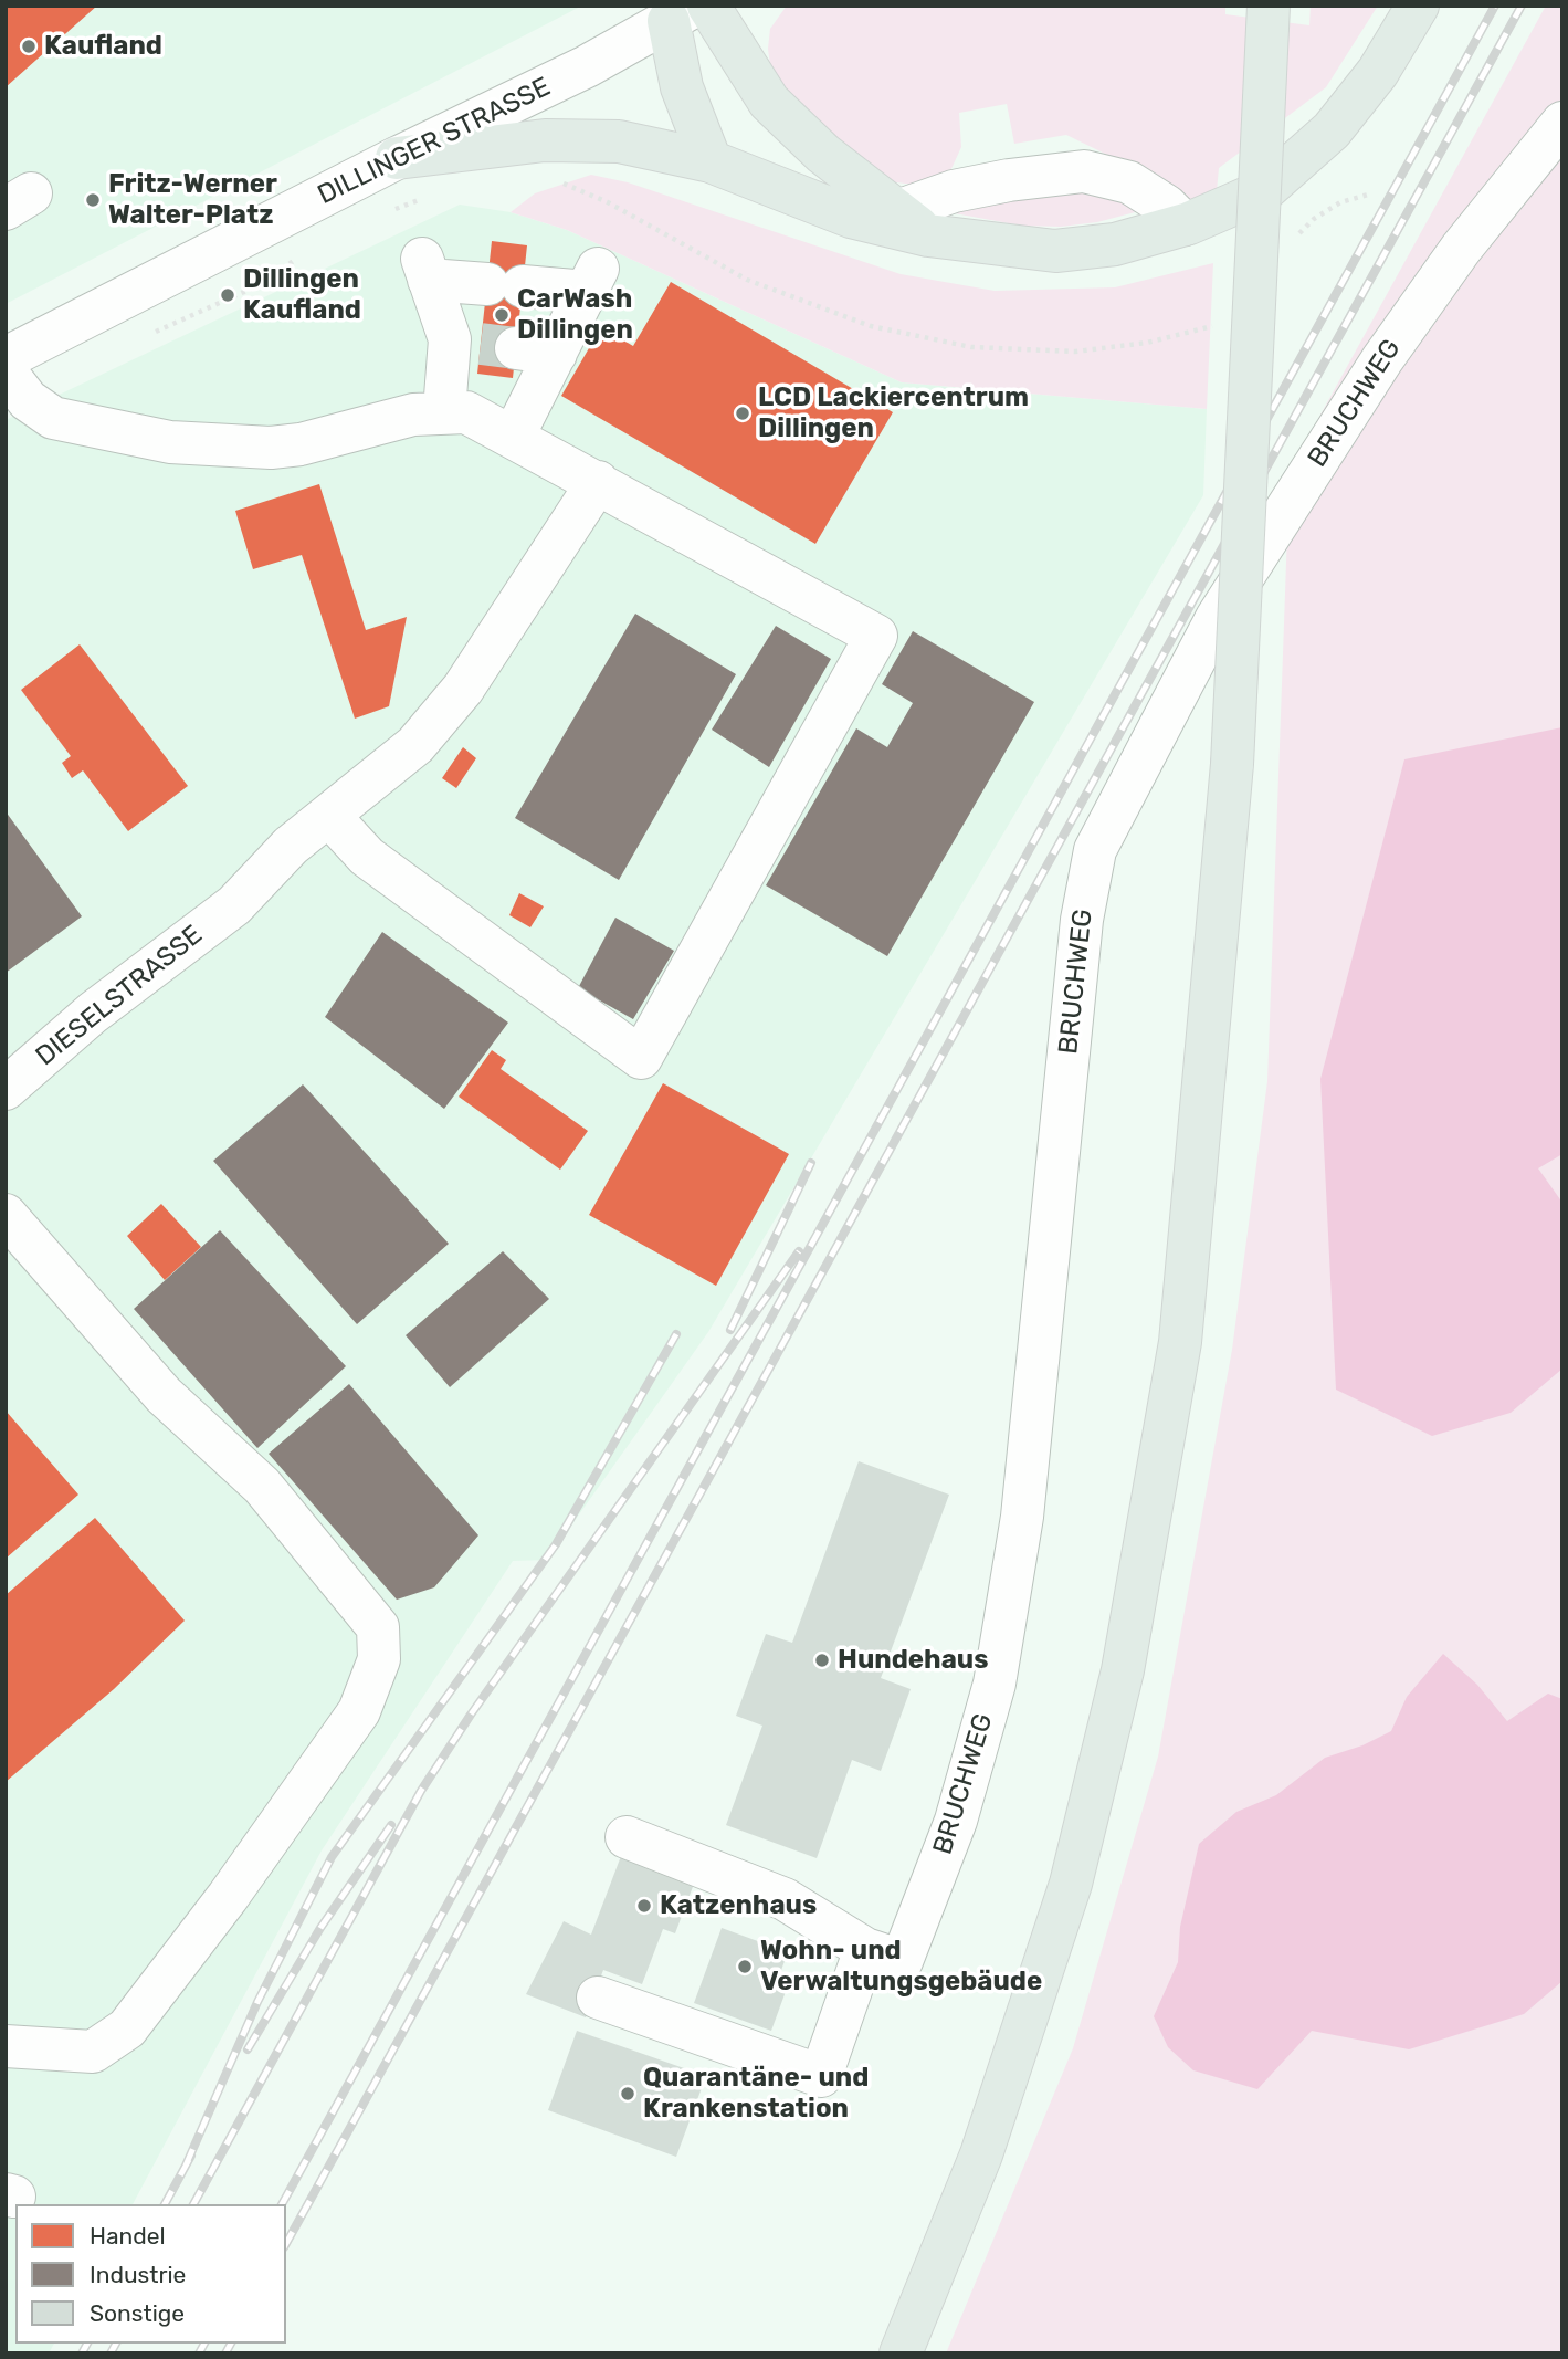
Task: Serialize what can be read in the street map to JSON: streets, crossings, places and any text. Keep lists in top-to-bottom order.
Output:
{
  "streets": {
    "street": ["DILLINGER STRASSE", "BRUCHWEG", "DIESELSTRASSE"]
  },
  "places": [
    "Kaufland",
    "Fritz-Werner Walter-Platz",
    "Dillingen Kaufland",
    "CarWash Dillingen",
    "LCD Lackiercentrum Dillingen",
    "Hundehaus",
    "Katzenhaus",
    "Wohn- und Verwaltungsgebäude",
    "Quarantäne- und Krankenstation"
  ],
  "legend": ["Handel", "Industrie", "Sonstige"]
}
